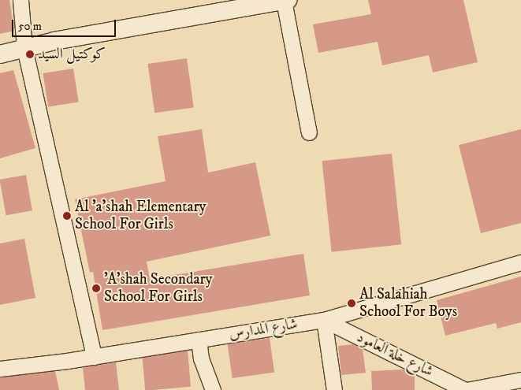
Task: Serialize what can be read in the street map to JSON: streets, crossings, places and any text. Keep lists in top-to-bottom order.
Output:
{
  "streets": {
    "street": ["شارع المدارس", "شارع خلة العامود"]
  },
  "crossings": [
    ["شارع المدارس", "شارع خلة العامود"]
  ],
  "places": [
    "كوكتيل السيد",
    "Al 'a'shah Elementary School For Girls",
    "'A'shah Secondary School For Girls",
    "Al Salahiah School For Boys"
  ],
  "scale_bar": "50 m"
}
